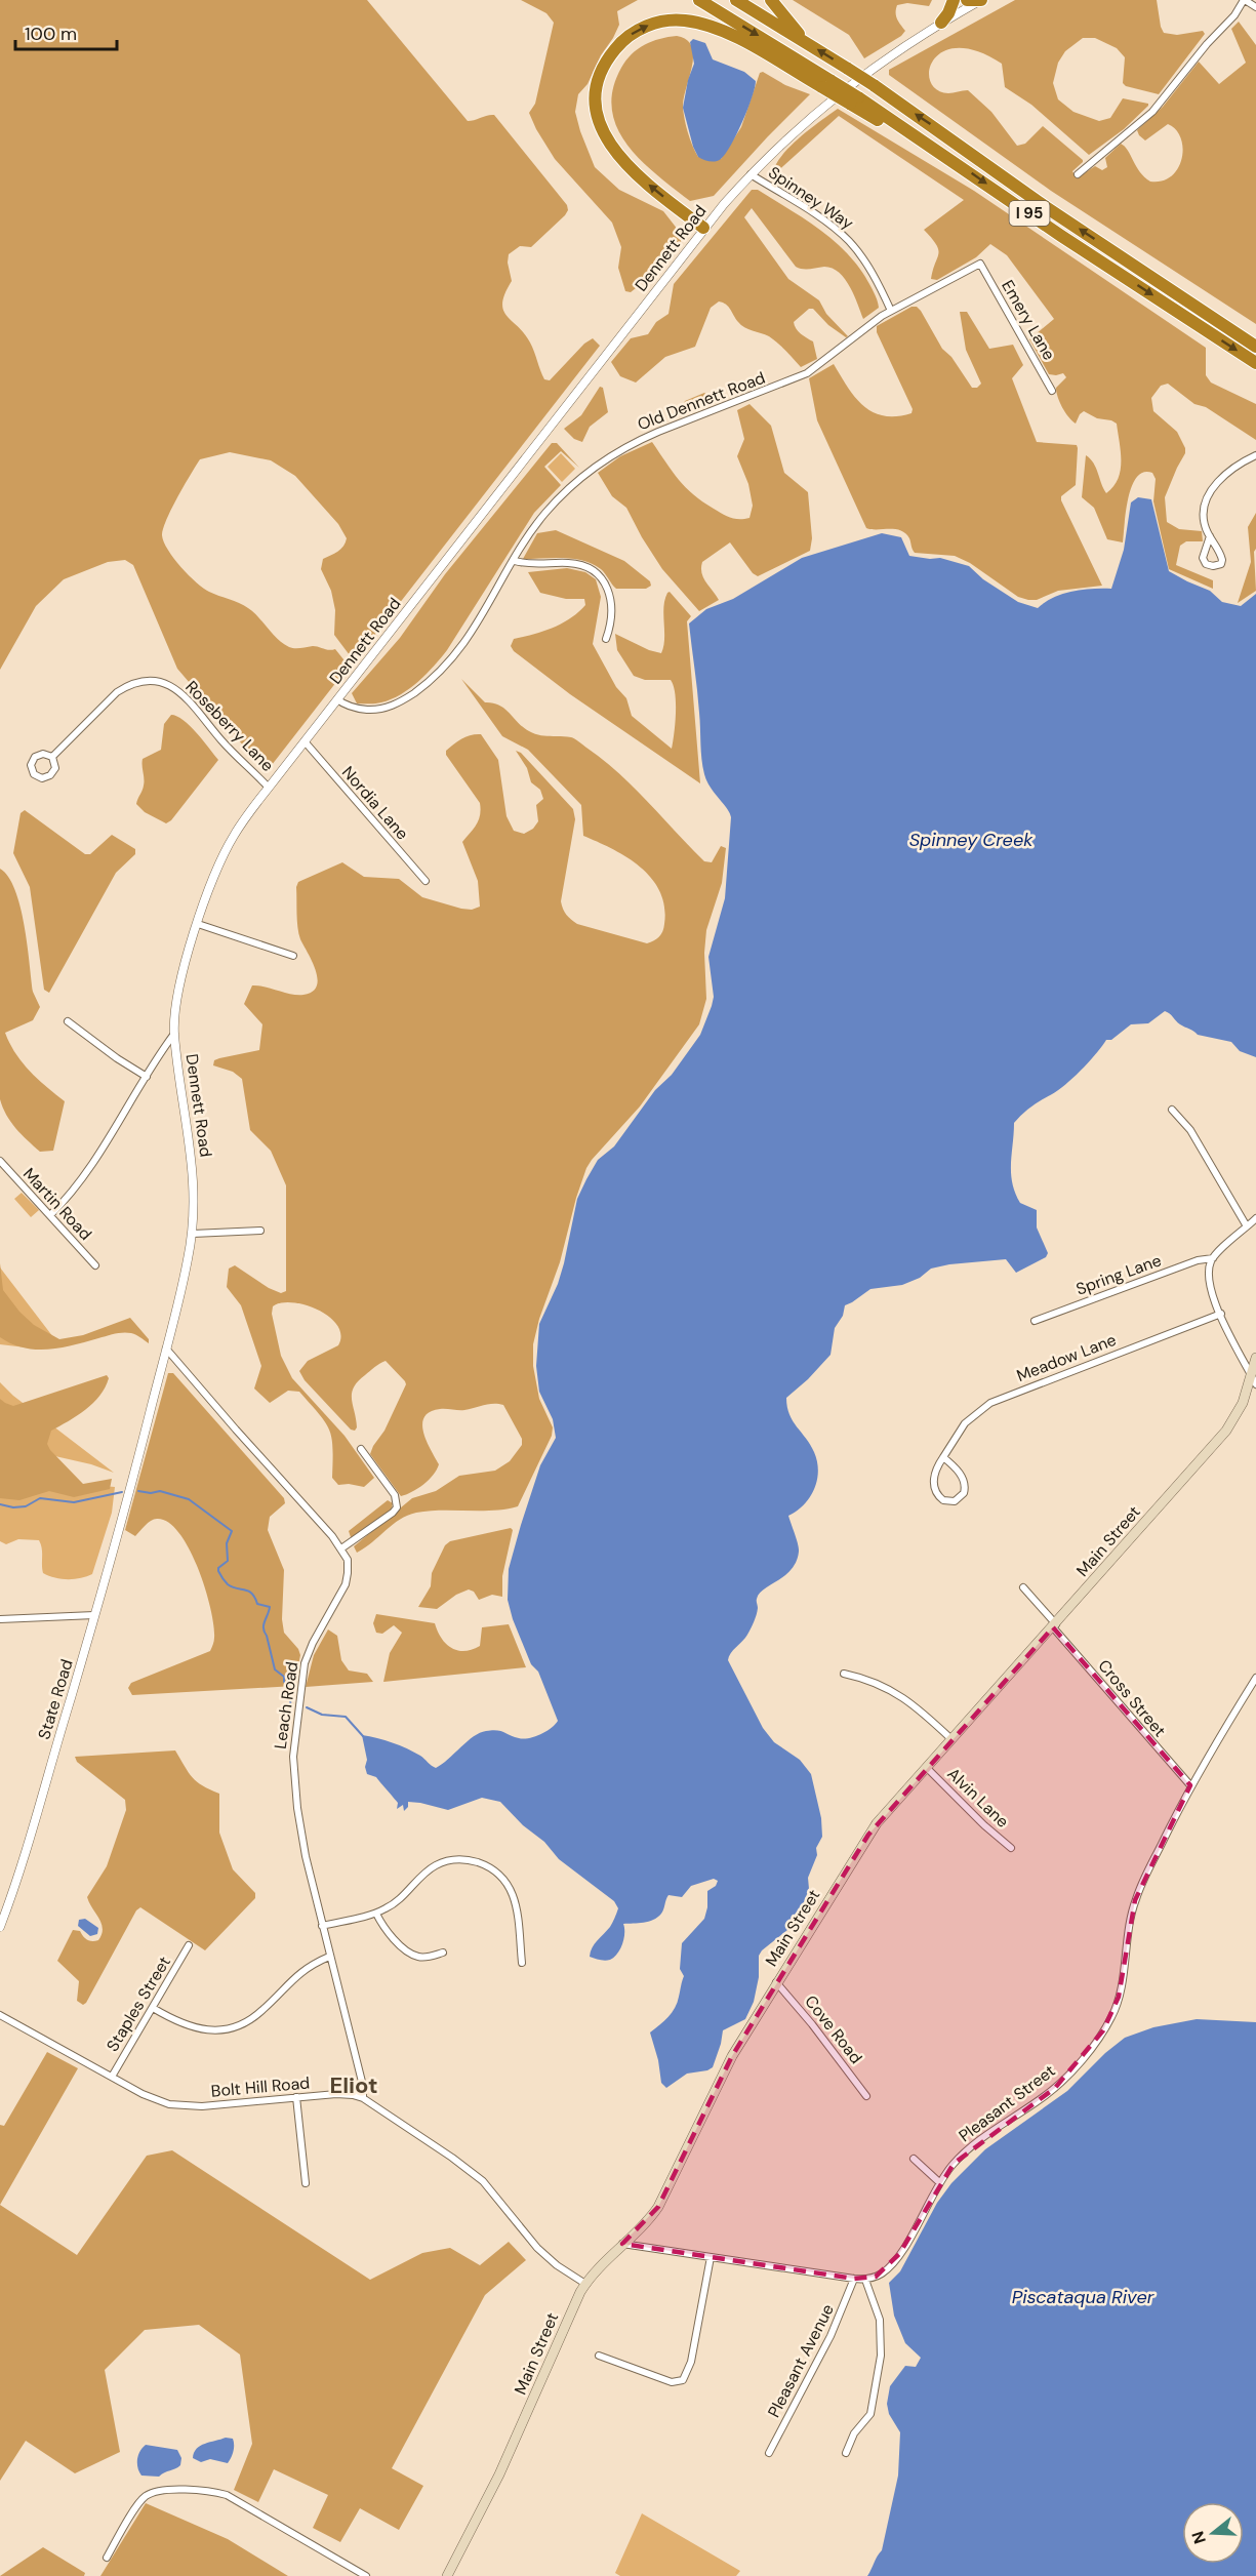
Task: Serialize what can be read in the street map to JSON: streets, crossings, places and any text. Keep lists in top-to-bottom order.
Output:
{
  "streets": {
    "highway": ["I 95"],
    "main road": ["Main Street"],
    "street": [
      "Spinney Way",
      "Dennett Road",
      "Emery Lane",
      "Old Dennett Road",
      "Roseberry Lane",
      "Nordia Lane",
      "Martin Road",
      "Spring Lane",
      "Meadow Lane",
      "Cross Street",
      "State Road",
      "Leach Road",
      "Alvin Lane",
      "Staples Street",
      "Cove Road",
      "Bolt Hill Road",
      "Pleasant Street",
      "Pleasant Avenue"
    ]
  },
  "crossings": [
    ["Spinney Way", "Dennett Road"],
    ["Spinney Way", "Old Dennett Road"],
    ["Dennett Road", "Old Dennett Road"],
    ["Dennett Road", "Roseberry Lane"],
    ["Dennett Road", "Nordia Lane"],
    ["Dennett Road", "State Road"],
    ["Emery Lane", "Old Dennett Road"],
    ["Main Street", "Cross Street"],
    ["Main Street", "Alvin Lane"],
    ["Main Street", "Cove Road"],
    ["Main Street", "Bolt Hill Road"],
    ["Cross Street", "Pleasant Street"],
    ["Leach Road", "Bolt Hill Road"],
    ["Staples Street", "Bolt Hill Road"]
  ],
  "districts": ["Eliot"],
  "water": ["Spinney Creek", "Piscataqua River"],
  "scale_bar": "100 m",
  "north": "left"
}
